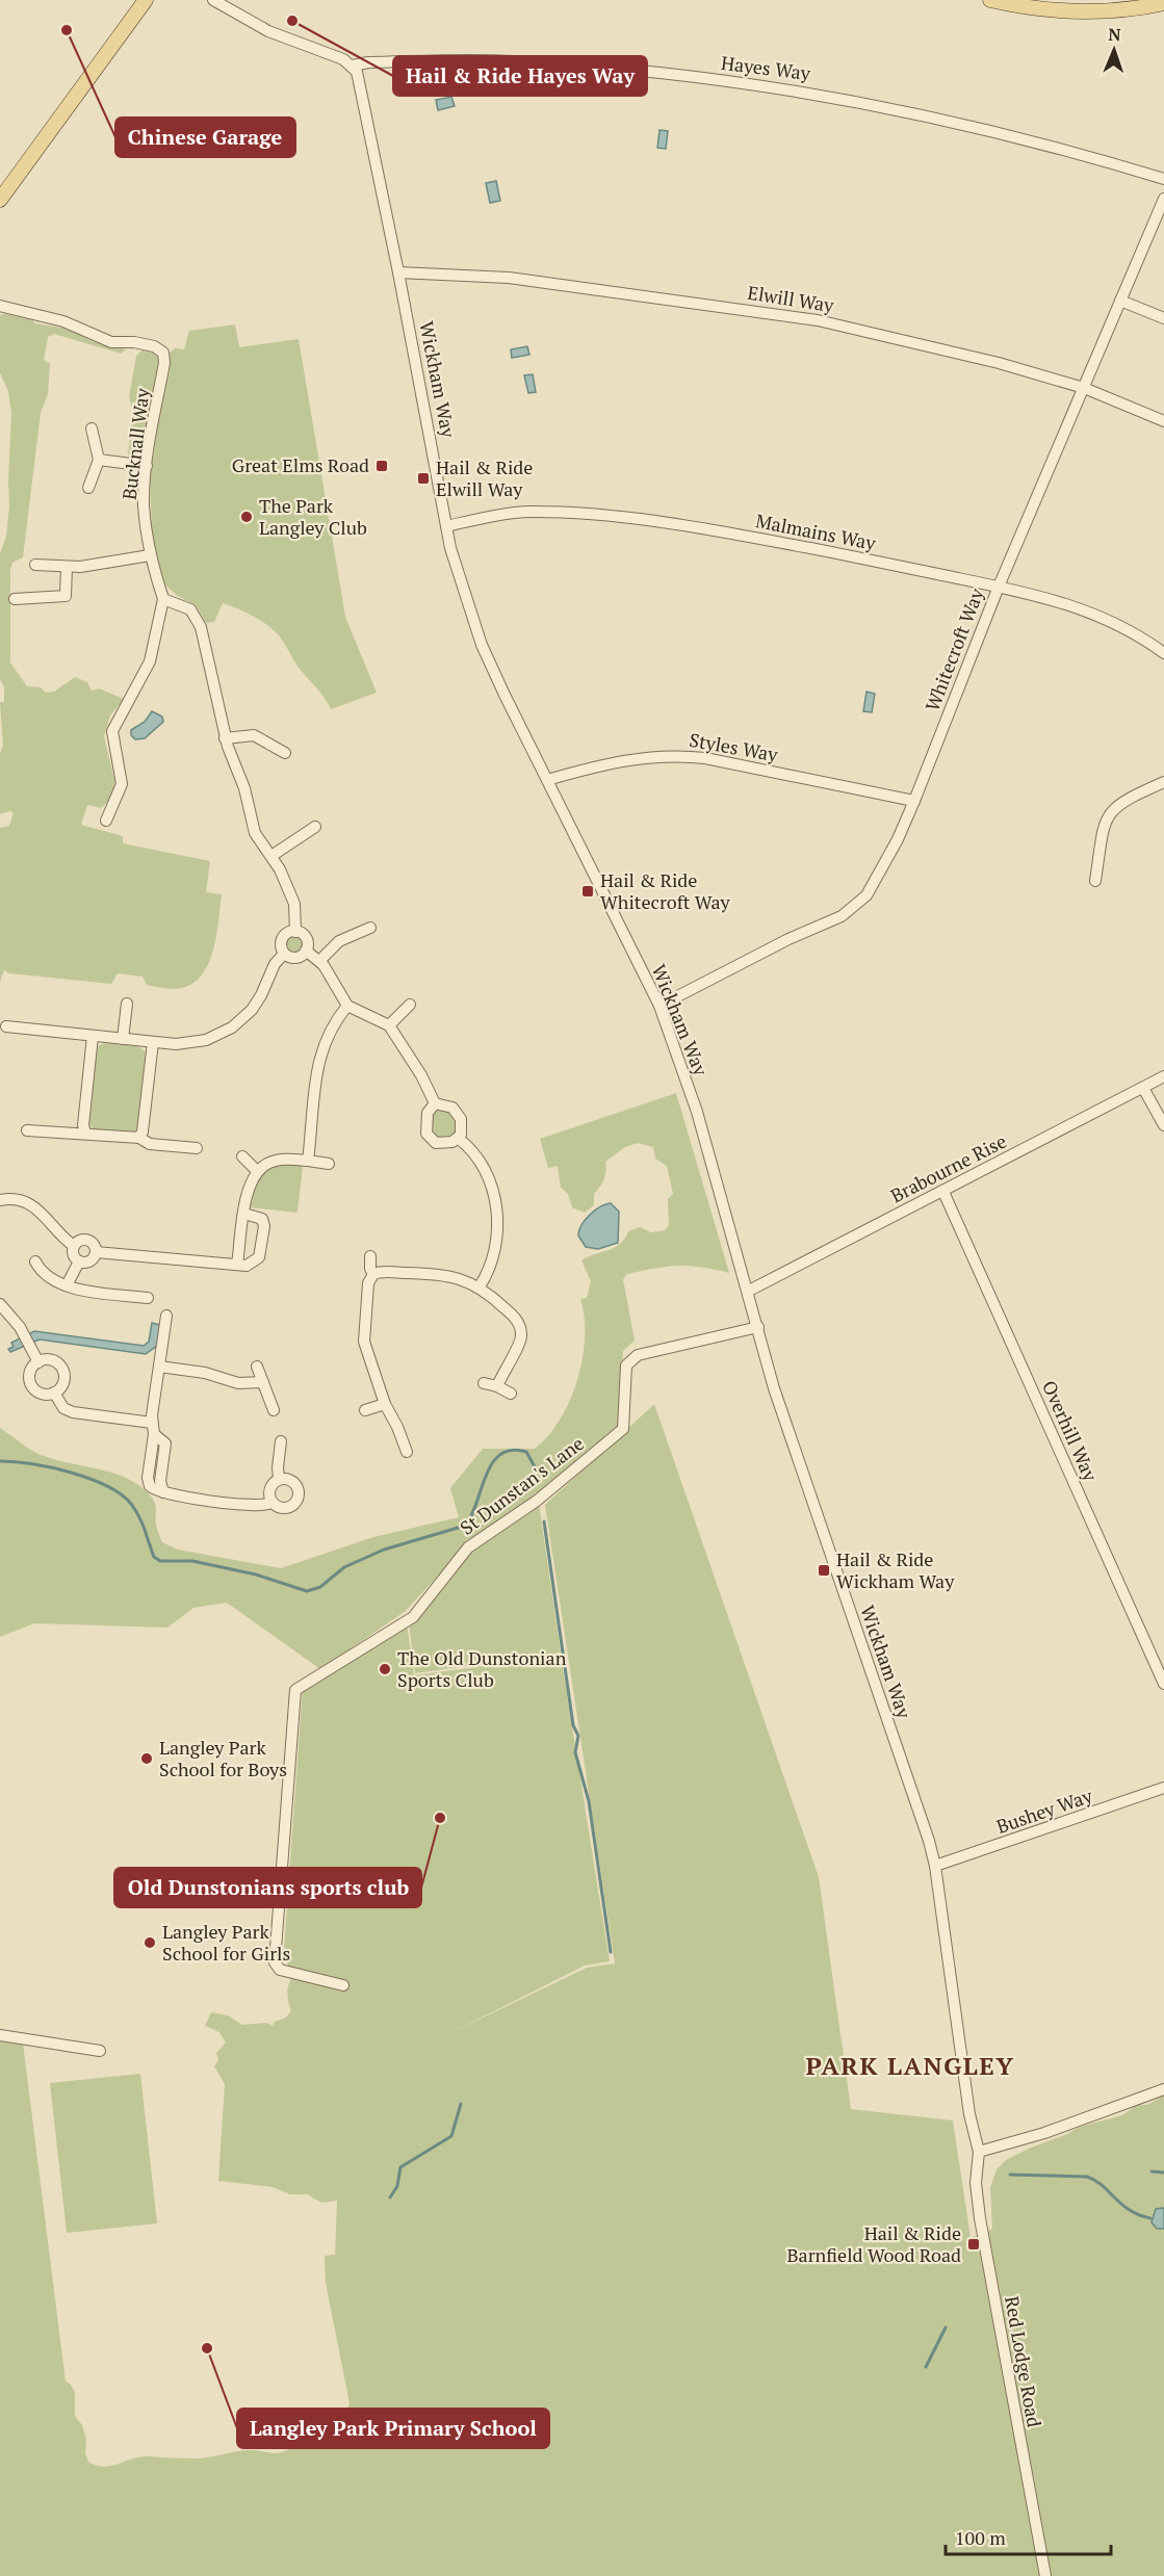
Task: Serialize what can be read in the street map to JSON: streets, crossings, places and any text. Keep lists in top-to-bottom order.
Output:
{
  "streets": {
    "street": [
      "Hayes Way",
      "Elwill Way",
      "Wickham Way",
      "Bucknall Way",
      "Malmains Way",
      "Whitecroft Way",
      "Styles Way",
      "Brabourne Rise",
      "Overhill Way",
      "St Dunstan's Lane",
      "Bushey Way",
      "Red Lodge Road"
    ]
  },
  "crossings": [
    ["Hayes Way", "Wickham Way"],
    ["Elwill Way", "Wickham Way"],
    ["Elwill Way", "Whitecroft Way"],
    ["Wickham Way", "Malmains Way"],
    ["Wickham Way", "Whitecroft Way"],
    ["Wickham Way", "Styles Way"],
    ["Wickham Way", "Brabourne Rise"],
    ["Wickham Way", "St Dunstan's Lane"],
    ["Wickham Way", "Bushey Way"],
    ["Wickham Way", "Red Lodge Road"],
    ["Malmains Way", "Whitecroft Way"],
    ["Whitecroft Way", "Styles Way"],
    ["Brabourne Rise", "Overhill Way"]
  ],
  "districts": ["PARK LANGLEY"],
  "places": {
    "other": [
      "Hail & Ride Hayes Way",
      "Chinese Garage",
      "The Park Langley Club",
      "The Old Dunstonian Sports Club",
      "Langley Park School for Boys",
      "Old Dunstonians sports club",
      "Langley Park School for Girls",
      "Langley Park Primary School"
    ],
    "transit": [
      "Great Elms Road",
      "Hail & Ride Elwill Way",
      "Hail & Ride Whitecroft Way",
      "Hail & Ride Wickham Way",
      "Hail & Ride Barnfield Wood Road"
    ]
  },
  "scale_bar": "100 m",
  "north": "top"
}
